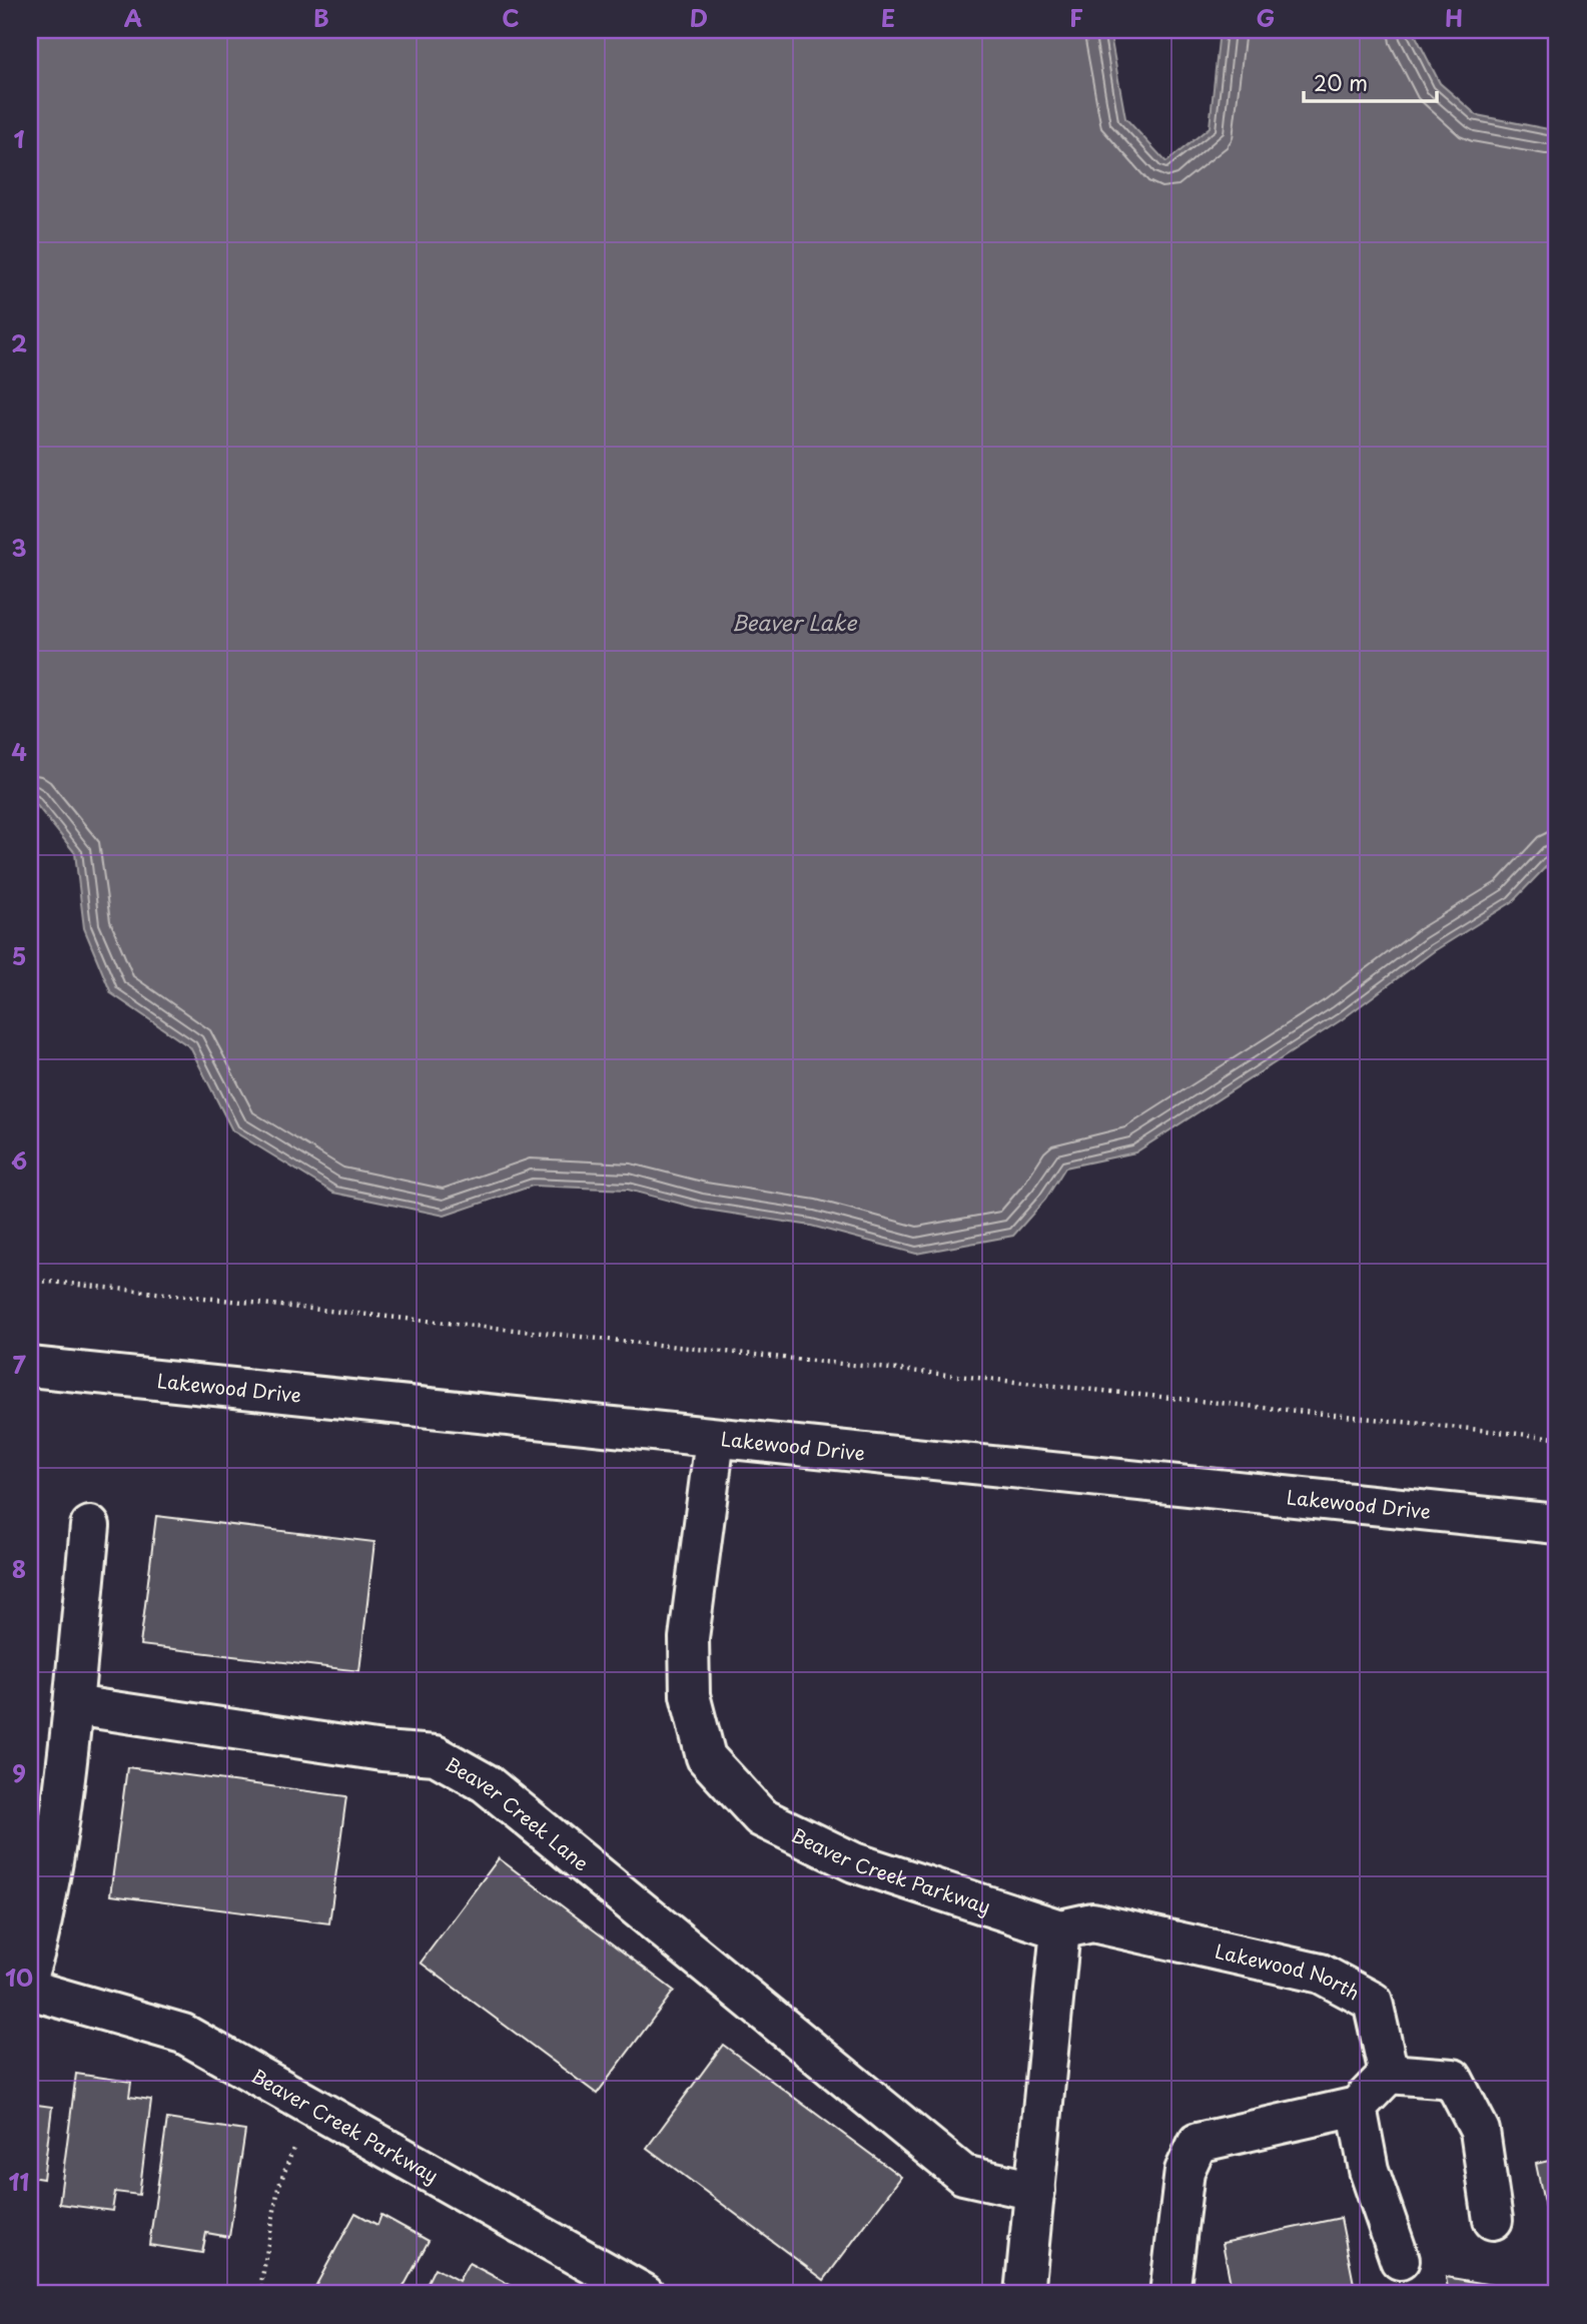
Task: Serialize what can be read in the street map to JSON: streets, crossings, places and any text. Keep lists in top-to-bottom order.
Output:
{
  "streets": {
    "street": [
      "Lakewood Drive",
      "Beaver Creek Lane",
      "Beaver Creek Parkway",
      "Lakewood North"
    ]
  },
  "crossings": [
    ["Lakewood Drive", "Beaver Creek Parkway"],
    ["Beaver Creek Parkway", "Lakewood North"]
  ],
  "water": ["Beaver Lake"],
  "scale_bar": "20 m",
  "grid": {
    "columns": [
      "A",
      "B",
      "C",
      "D",
      "E",
      "F",
      "G",
      "H"
    ],
    "rows": [
      "1",
      "2",
      "3",
      "4",
      "5",
      "6",
      "7",
      "8",
      "9",
      "10",
      "11"
    ]
  }
}
